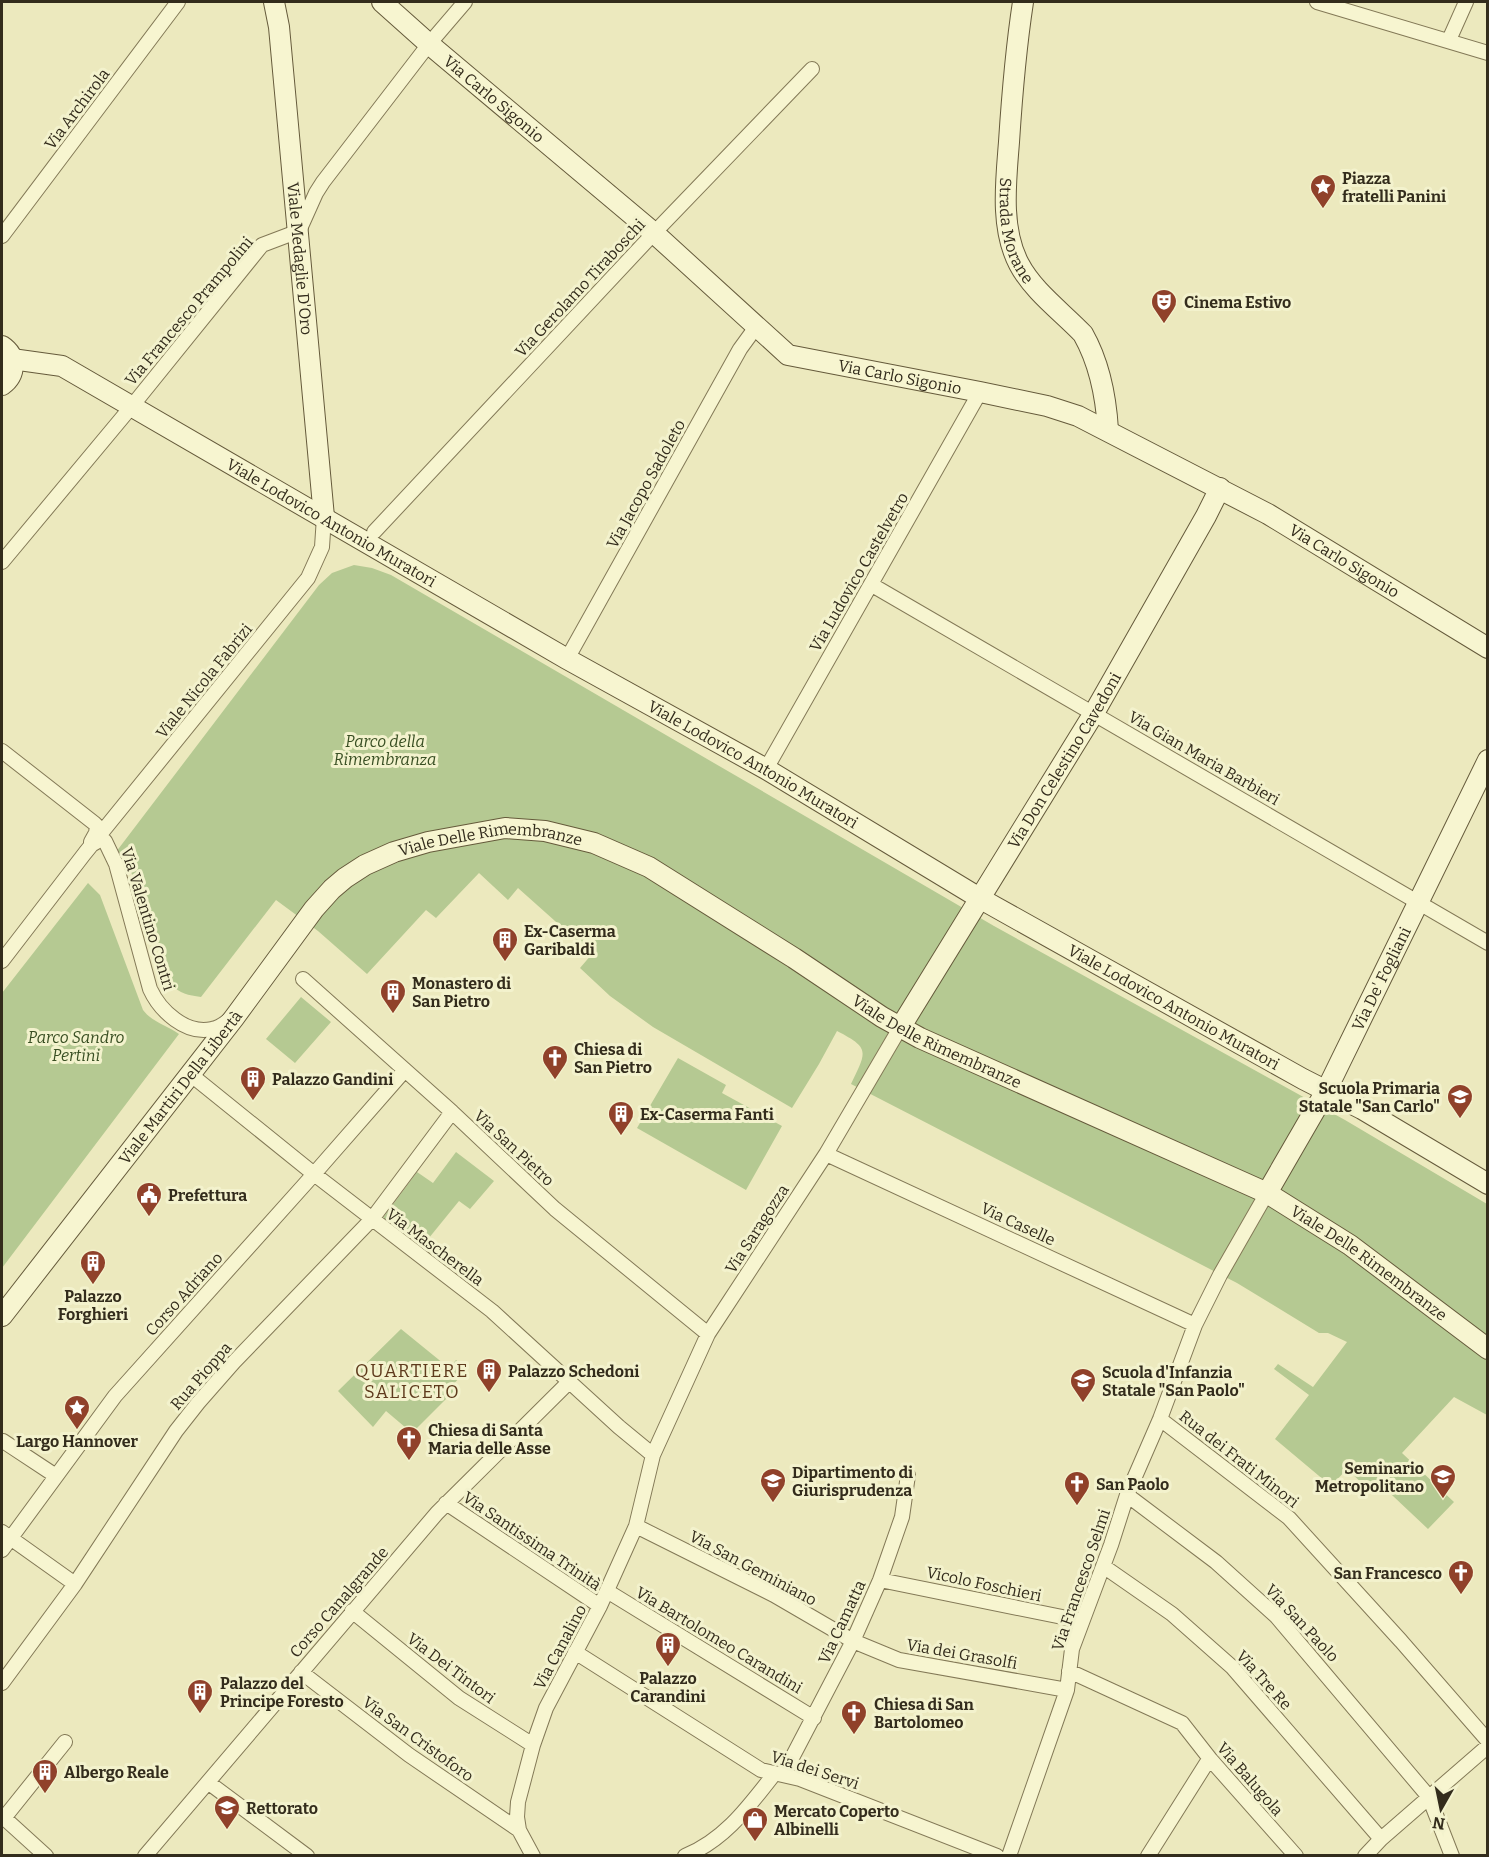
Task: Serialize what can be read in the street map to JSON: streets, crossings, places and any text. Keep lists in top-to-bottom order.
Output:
{
  "streets": {
    "street": [
      "Via Carlo Sigonio",
      "Via Archirola",
      "Strada Morane",
      "Viale Medaglie D'Oro",
      "Via Gerolamo Tiraboschi",
      "Via Francesco Prampolini",
      "Via Jacopo Sadoleto",
      "Viale Lodovico Antonio Muratori",
      "Via Ludovico Castelvetro",
      "Viale Nicola Fabrizi",
      "Via Gian Maria Barbieri",
      "Via Don Celestino Cavedoni",
      "Viale Delle Rimembranze",
      "Via Valentino Contri",
      "Via De' Fogliani",
      "Viale Martiri Della Libertà",
      "Via San Pietro",
      "Via Caselle",
      "Via Saragozza",
      "Via Mascherella",
      "Corso Adriano",
      "Rua Pioppa",
      "Rua dei Frati Minori",
      "Via Santissima Trinità",
      "Via San Geminiano",
      "Via Francesco Selmi",
      "Vicolo Foschieri",
      "Corso Canalgrande",
      "Via Camatta",
      "Via San Paolo",
      "Via Bartolomeo Carandini",
      "Via Canalino",
      "Via dei Grasolfi",
      "Via Dei Tintori",
      "Via Tre Re",
      "Via San Cristoforo",
      "Via dei Servi",
      "Via Balugola"
    ]
  },
  "crossings": [
    ["Via Carlo Sigonio", "Strada Morane"],
    ["Via Carlo Sigonio", "Via Gerolamo Tiraboschi"],
    ["Via Carlo Sigonio", "Via Jacopo Sadoleto"],
    ["Via Carlo Sigonio", "Via Ludovico Castelvetro"],
    ["Via Carlo Sigonio", "Via Don Celestino Cavedoni"],
    ["Viale Medaglie D'Oro", "Via Francesco Prampolini"],
    ["Viale Medaglie D'Oro", "Viale Lodovico Antonio Muratori"],
    ["Viale Medaglie D'Oro", "Viale Nicola Fabrizi"],
    ["Via Francesco Prampolini", "Viale Lodovico Antonio Muratori"],
    ["Via Jacopo Sadoleto", "Viale Lodovico Antonio Muratori"],
    ["Viale Lodovico Antonio Muratori", "Via Ludovico Castelvetro"],
    ["Viale Lodovico Antonio Muratori", "Viale Nicola Fabrizi"],
    ["Viale Lodovico Antonio Muratori", "Via Don Celestino Cavedoni"],
    ["Viale Lodovico Antonio Muratori", "Via De' Fogliani"],
    ["Via Ludovico Castelvetro", "Via Gian Maria Barbieri"],
    ["Viale Nicola Fabrizi", "Via Valentino Contri"],
    ["Via Gian Maria Barbieri", "Via Don Celestino Cavedoni"],
    ["Via Gian Maria Barbieri", "Via De' Fogliani"],
    ["Via Don Celestino Cavedoni", "Viale Delle Rimembranze"],
    ["Via Don Celestino Cavedoni", "Via Saragozza"],
    ["Viale Delle Rimembranze", "Via De' Fogliani"],
    ["Viale Delle Rimembranze", "Viale Martiri Della Libertà"],
    ["Viale Delle Rimembranze", "Via Saragozza"],
    ["Viale Delle Rimembranze", "Via Francesco Selmi"],
    ["Via Valentino Contri", "Viale Martiri Della Libertà"],
    ["Via De' Fogliani", "Via Francesco Selmi"],
    ["Viale Martiri Della Libertà", "Via Mascherella"],
    ["Via San Pietro", "Via Saragozza"],
    ["Via San Pietro", "Corso Adriano"],
    ["Via San Pietro", "Rua Pioppa"],
    ["Via Caselle", "Via Saragozza"],
    ["Via Caselle", "Via Francesco Selmi"],
    ["Via Saragozza", "Via Mascherella"],
    ["Via Saragozza", "Via Canalino"],
    ["Via Mascherella", "Corso Adriano"],
    ["Via Mascherella", "Rua Pioppa"],
    ["Via Mascherella", "Corso Canalgrande"],
    ["Via Mascherella", "Via Canalino"],
    ["Rua dei Frati Minori", "Via Francesco Selmi"],
    ["Via Santissima Trinità", "Corso Canalgrande"],
    ["Via Santissima Trinità", "Via Canalino"],
    ["Via San Geminiano", "Via Camatta"],
    ["Via San Geminiano", "Via Canalino"],
    ["Via San Geminiano", "Via dei Grasolfi"],
    ["Via Francesco Selmi", "Vicolo Foschieri"],
    ["Via Francesco Selmi", "Via San Paolo"],
    ["Via Francesco Selmi", "Via dei Grasolfi"],
    ["Via Francesco Selmi", "Via Tre Re"],
    ["Via Francesco Selmi", "Via Balugola"],
    ["Vicolo Foschieri", "Via Camatta"],
    ["Corso Canalgrande", "Via Dei Tintori"],
    ["Corso Canalgrande", "Via San Cristoforo"],
    ["Via Camatta", "Via Bartolomeo Carandini"],
    ["Via Camatta", "Via dei Grasolfi"],
    ["Via Camatta", "Via dei Servi"],
    ["Via Bartolomeo Carandini", "Via Canalino"],
    ["Via Canalino", "Via Dei Tintori"],
    ["Via Canalino", "Via San Cristoforo"],
    ["Via Canalino", "Via dei Servi"]
  ],
  "districts": ["QUARTIERE SALICETO"],
  "parks": ["Parco della Rimembranza", "Parco Sandro Pertini"],
  "places": {
    "place": ["Piazza fratelli Panini", "Largo Hannover"],
    "theatre": ["Cinema Estivo"],
    "building": [
      "Ex-Caserma Garibaldi",
      "Monastero di San Pietro",
      "Palazzo Gandini",
      "Ex-Caserma Fanti",
      "Palazzo Forghieri",
      "Palazzo Schedoni",
      "Palazzo Carandini",
      "Palazzo del Principe Foresto",
      "Albergo Reale"
    ],
    "church": [
      "Chiesa di San Pietro",
      "Chiesa di Santa Maria delle Asse",
      "San Paolo",
      "San Francesco",
      "Chiesa di San Bartolomeo"
    ],
    "school or university": [
      "Scuola Primaria Statale \"San Carlo\"",
      "Scuola d'Infanzia Statale \"San Paolo\"",
      "Seminario Metropolitano",
      "Dipartimento di Giurisprudenza",
      "Rettorato"
    ],
    "public building": ["Prefettura"],
    "shop": ["Mercato Coperto Albinelli"]
  },
  "north": "bottom"
}
